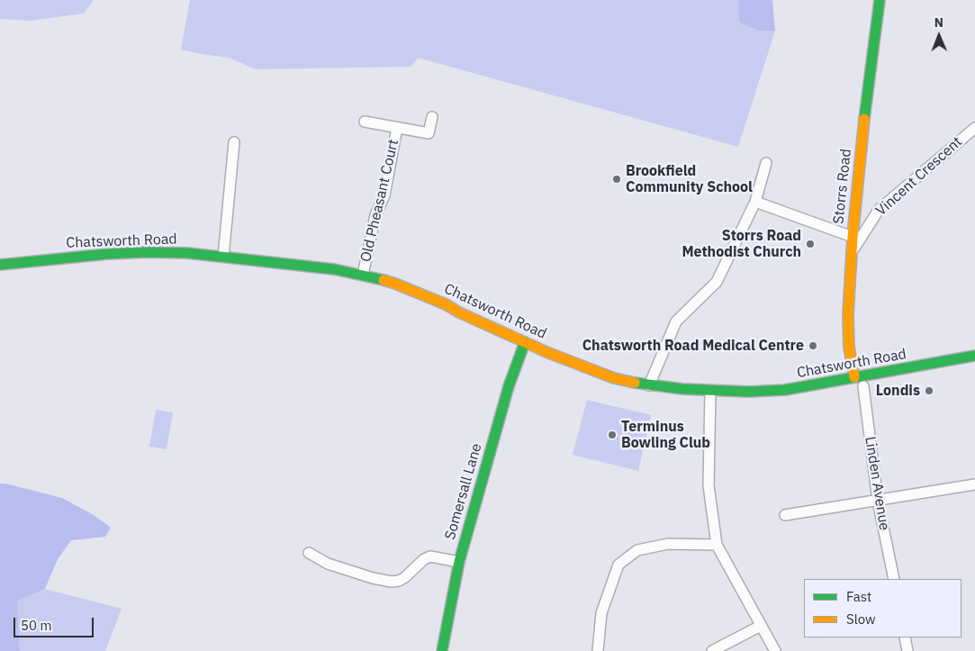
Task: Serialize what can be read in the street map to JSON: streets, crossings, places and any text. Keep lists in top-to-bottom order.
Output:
{
  "streets": {
    "main road": ["Storrs Road", "Chatsworth Road", "Somersall Lane"],
    "street": ["Vincent Crescent", "Old Pheasant Court", "Linden Avenue"]
  },
  "crossings": [
    ["Vincent Crescent", "Storrs Road"],
    ["Storrs Road", "Chatsworth Road"],
    ["Old Pheasant Court", "Chatsworth Road"],
    ["Chatsworth Road", "Somersall Lane"]
  ],
  "places": [
    "Brookfield Community School",
    "Storrs Road Methodist Church",
    "Chatsworth Road Medical Centre",
    "Londis",
    "Terminus Bowling Club"
  ],
  "legend": ["Fast", "Slow"],
  "scale_bar": "50 m",
  "north": "top"
}
